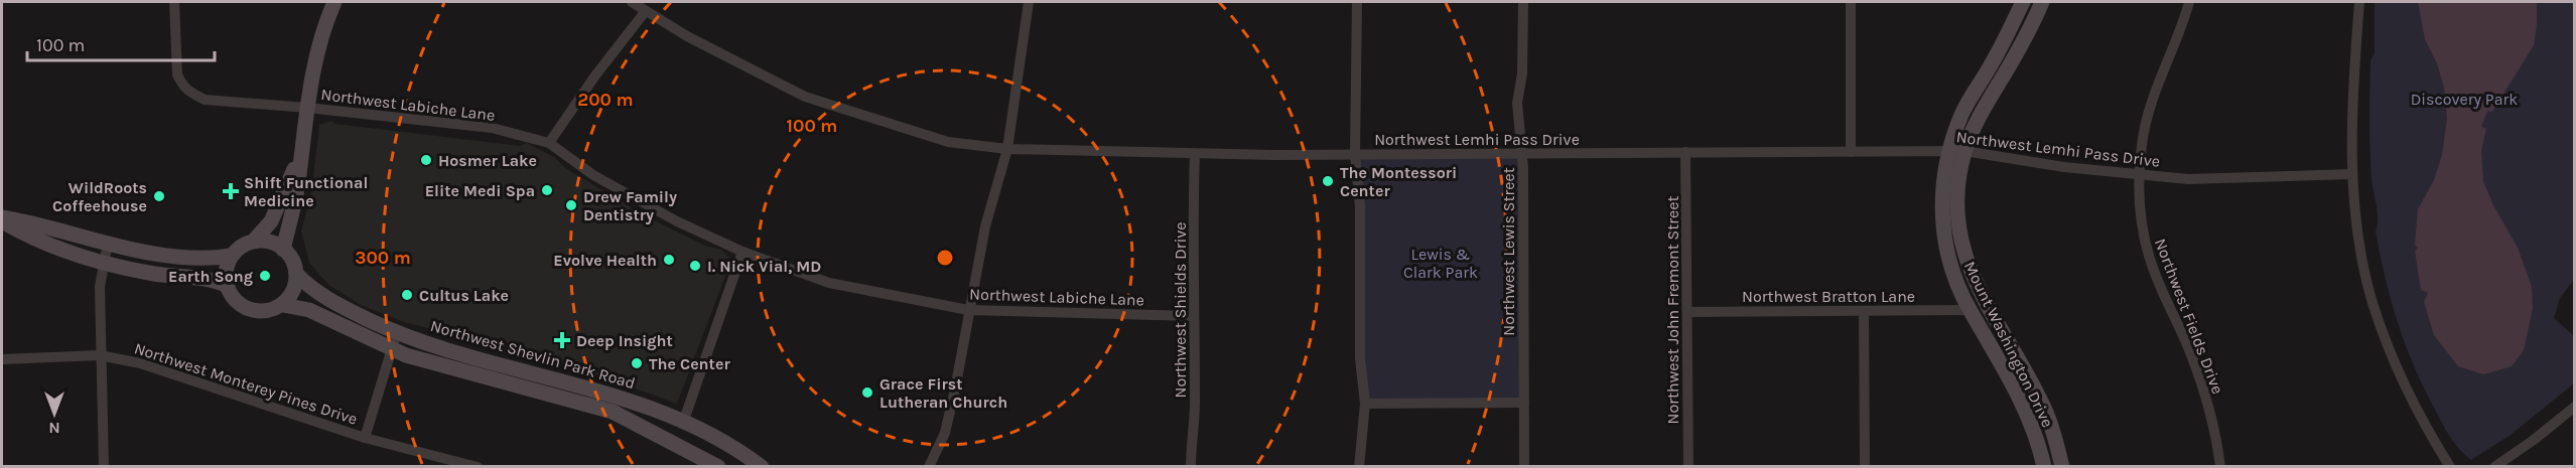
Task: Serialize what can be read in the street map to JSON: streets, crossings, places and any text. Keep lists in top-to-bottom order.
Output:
{
  "streets": {
    "main road": ["Mount Washington Drive", "Northwest Shevlin Park Road"],
    "street": [
      "Northwest Labiche Lane",
      "Northwest Lemhi Pass Drive",
      "Northwest Lewis Street",
      "Northwest Bratton Lane",
      "Northwest Shields Drive",
      "Northwest John Fremont Street",
      "Northwest Fields Drive",
      "Northwest Monterey Pines Drive"
    ]
  },
  "crossings": [
    ["Northwest Labiche Lane", "Northwest Shields Drive"],
    ["Northwest Lemhi Pass Drive", "Northwest Lewis Street"],
    ["Northwest Lemhi Pass Drive", "Northwest Shields Drive"],
    ["Northwest Lemhi Pass Drive", "Northwest John Fremont Street"],
    ["Northwest Lemhi Pass Drive", "Northwest Fields Drive"],
    ["Northwest Lemhi Pass Drive", "Mount Washington Drive"],
    ["Northwest Bratton Lane", "Northwest John Fremont Street"],
    ["Northwest Bratton Lane", "Mount Washington Drive"]
  ],
  "parks": ["Discovery Park", "Lewis & Clark Park"],
  "places": {
    "other": [
      "Hosmer Lake",
      "The Montessori Center",
      "Elite Medi Spa",
      "WildRoots Coffeehouse",
      "Drew Family Dentistry",
      "Evolve Health",
      "I. Nick Vial, MD",
      "Earth Song",
      "Cultus Lake",
      "The Center",
      "Grace First Lutheran Church"
    ],
    "health": ["Shift Functional Medicine", "Deep Insight"]
  },
  "scale_bar": "100 m",
  "north": "bottom",
  "rings": ["200 m", "100 m", "300 m"]
}
